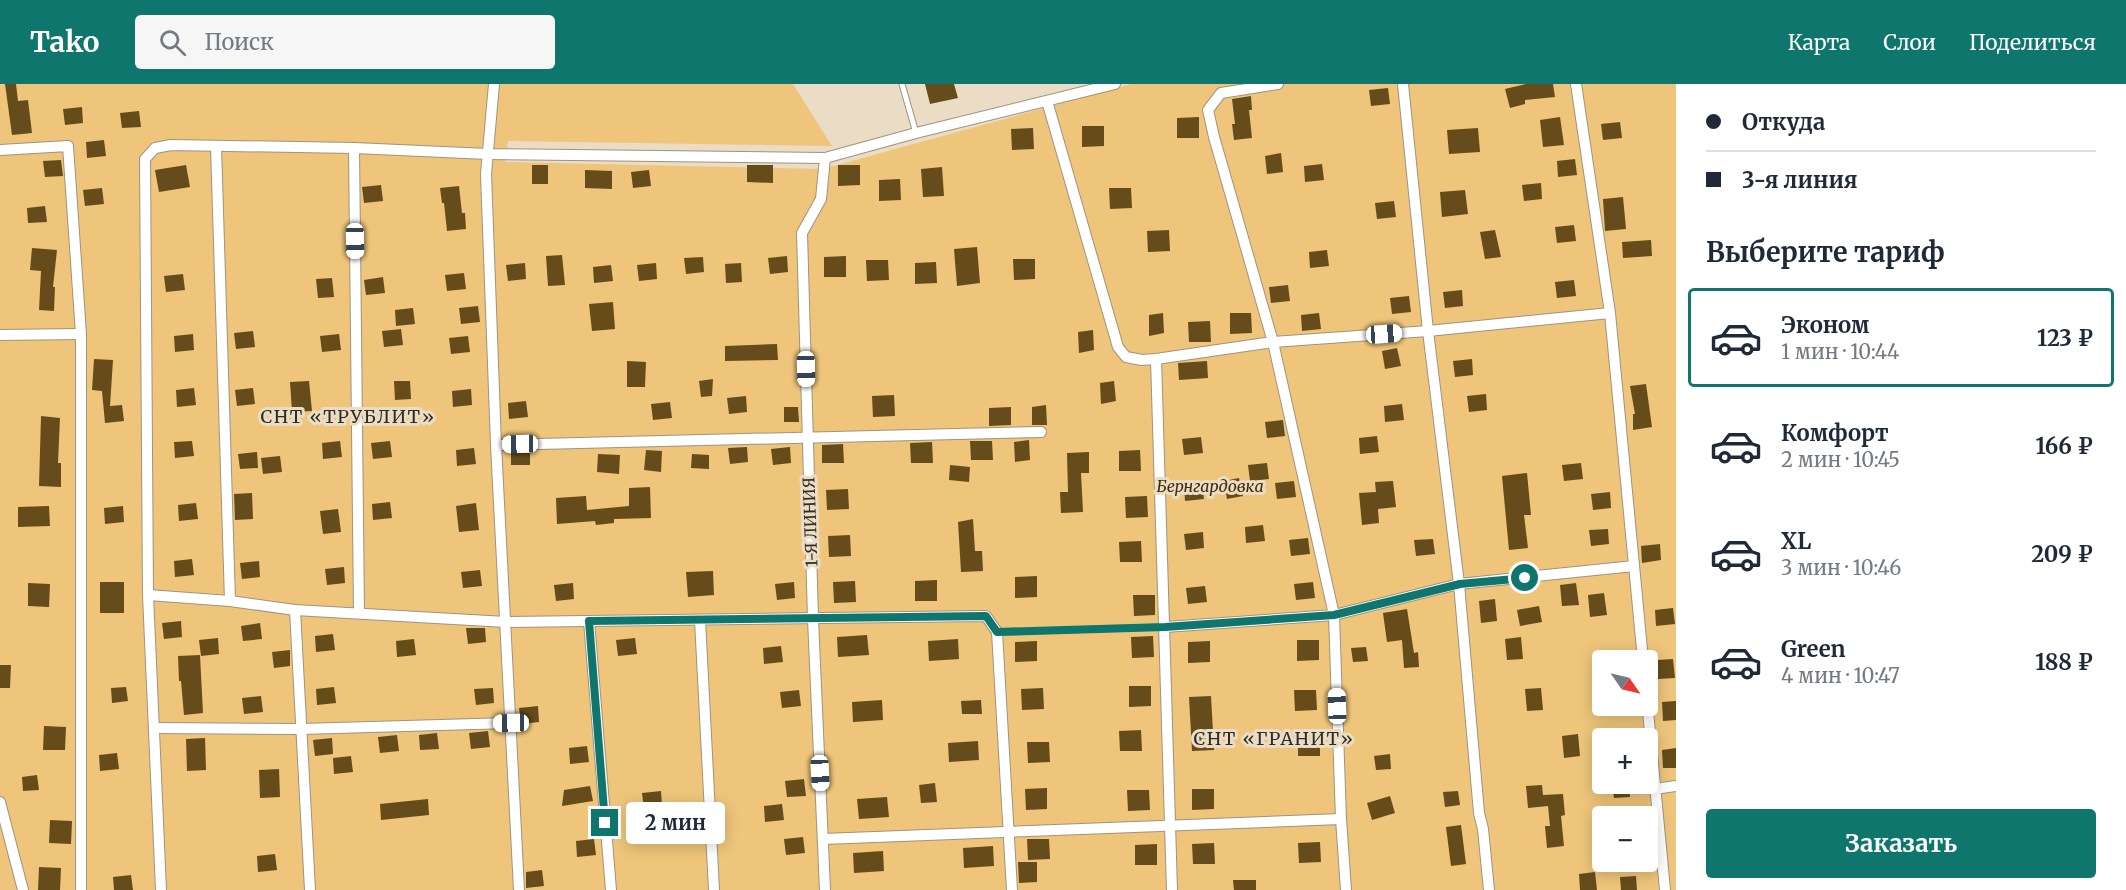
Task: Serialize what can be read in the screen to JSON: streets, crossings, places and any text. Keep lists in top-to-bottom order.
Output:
{
  "streets": {
    "street": ["1-Я ЛИНИЯ"]
  },
  "districts": ["СНТ «ТРУБЛИТ»", "СНТ «ГРАНИТ»"],
  "parks": ["Бернгардовка"],
  "north": "bottom right",
  "page": {
    "header": "Tako",
    "search": "Поиск",
    "nav": ["Карта", "Слои", "Поделиться"],
    "banner": ["Откуда", "3-я линия"],
    "heading": "Выберите тариф",
    "list": [
      {
        "name": "Эконом",
        "note": "1 мин · 10:44",
        "value": "123 ₽"
      },
      {
        "name": "Комфорт",
        "note": "2 мин · 10:45",
        "value": "166 ₽"
      },
      {
        "name": "XL",
        "note": "3 мин · 10:46",
        "value": "209 ₽"
      },
      {
        "name": "Green",
        "note": "4 мин · 10:47",
        "value": "188 ₽"
      }
    ],
    "map_buttons": ["+", "−"],
    "buttons": "Заказать",
    "bubble": "2 мин"
  }
}
